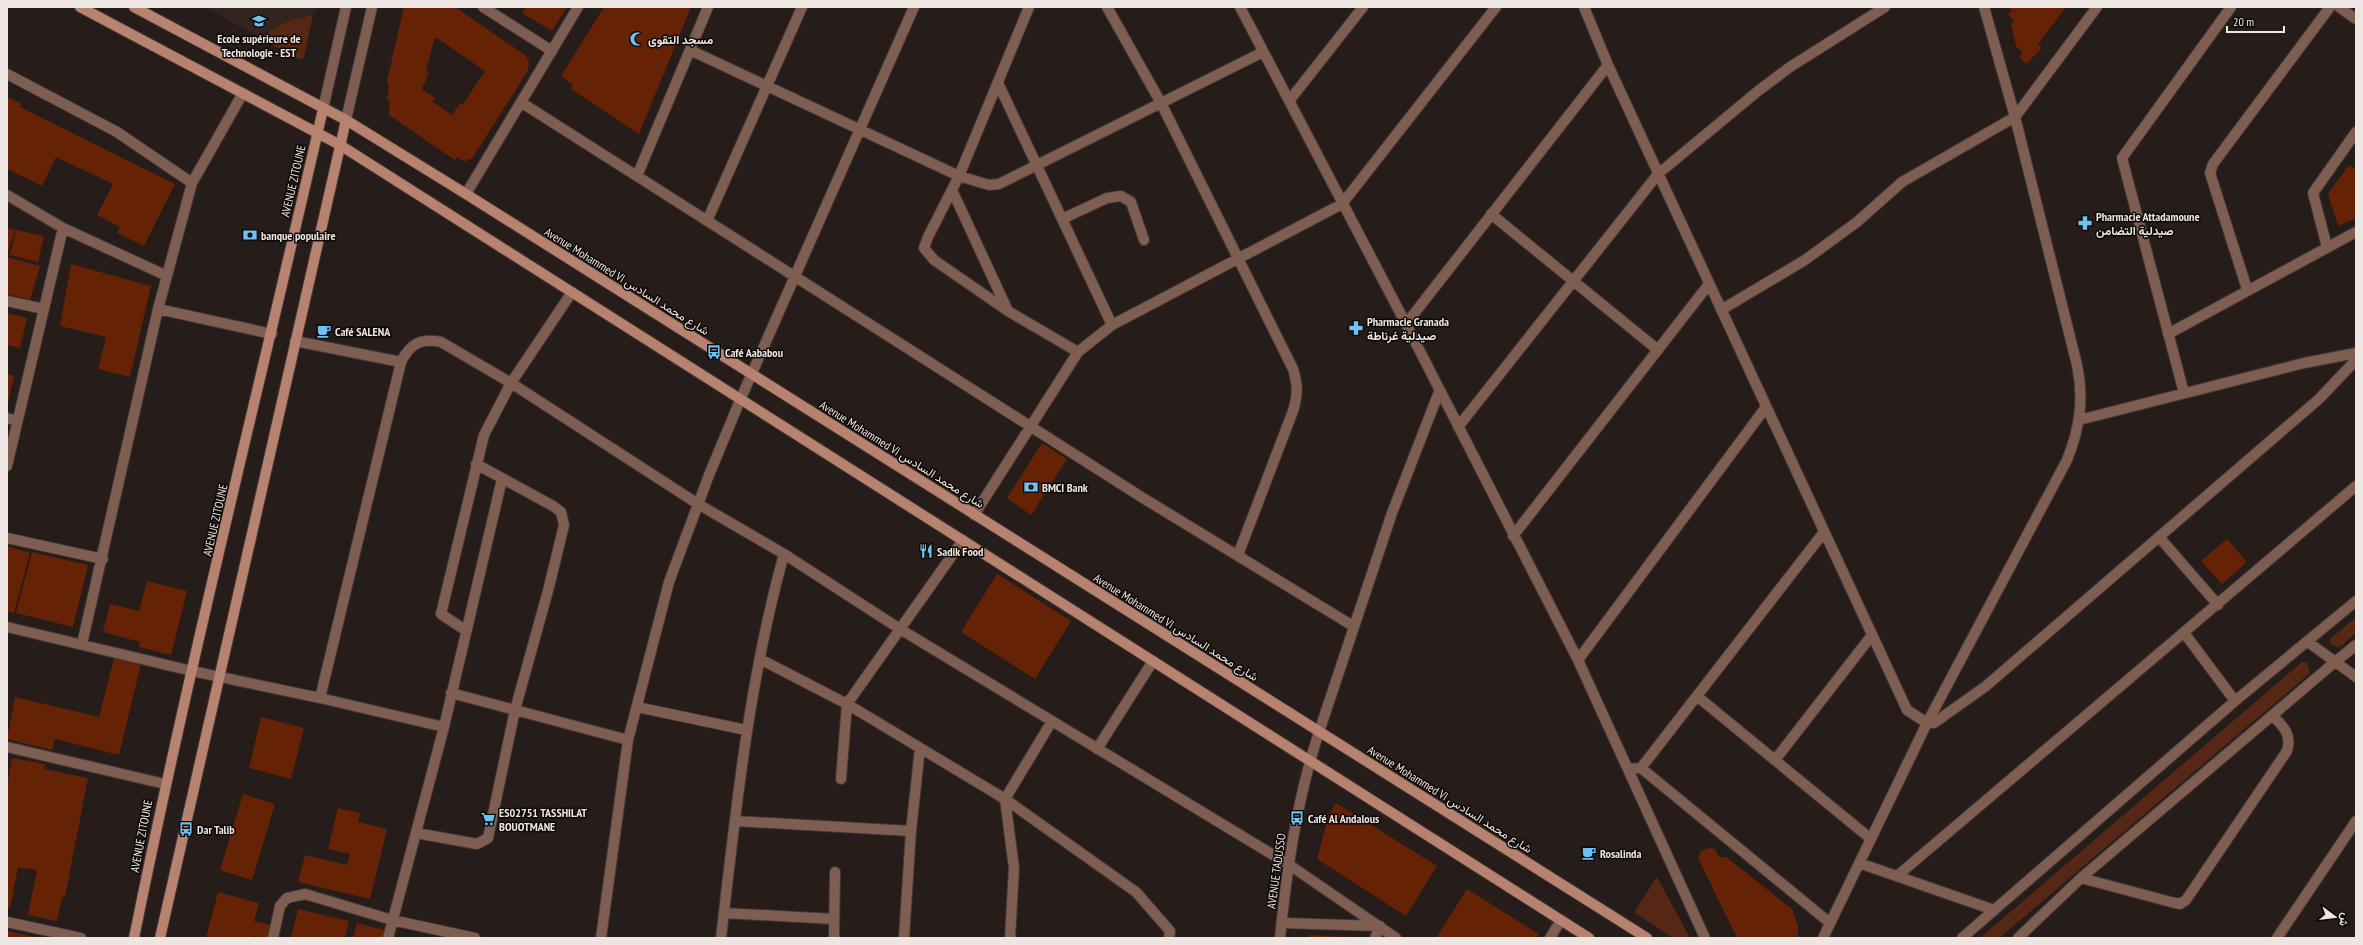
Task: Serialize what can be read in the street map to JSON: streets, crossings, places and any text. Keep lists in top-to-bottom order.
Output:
{
  "streets": {
    "main road": ["AVENUE ZITOUNE", "Avenue Mohammed VI شارع محمد السادس"],
    "street": ["AVENUE TADUSSO"]
  },
  "crossings": [
    ["AVENUE ZITOUNE", "Avenue Mohammed VI شارع محمد السادس"],
    ["Avenue Mohammed VI شارع محمد السادس", "AVENUE TADUSSO"]
  ],
  "places": {
    "school or university": ["Ecole supérieure de Technologie - EST"],
    "mosque": ["مسجد التقوى"],
    "pharmacy": ["Pharmacie Attadamoune صيدلية التضامن", "Pharmacie Granada صيدلية غرناطة"],
    "bank": ["banque populaire", "BMCI Bank"],
    "cafe": ["Café SALENA", "Rosalinda"],
    "bus stop": ["Café Aababou", "Café Al Andalous", "Dar Talib"],
    "restaurant": ["Sadik Food"],
    "supermarket": ["ES02751 TASSHILAT BOUOTMANE"]
  },
  "scale_bar": "20 m",
  "north": "right"
}
